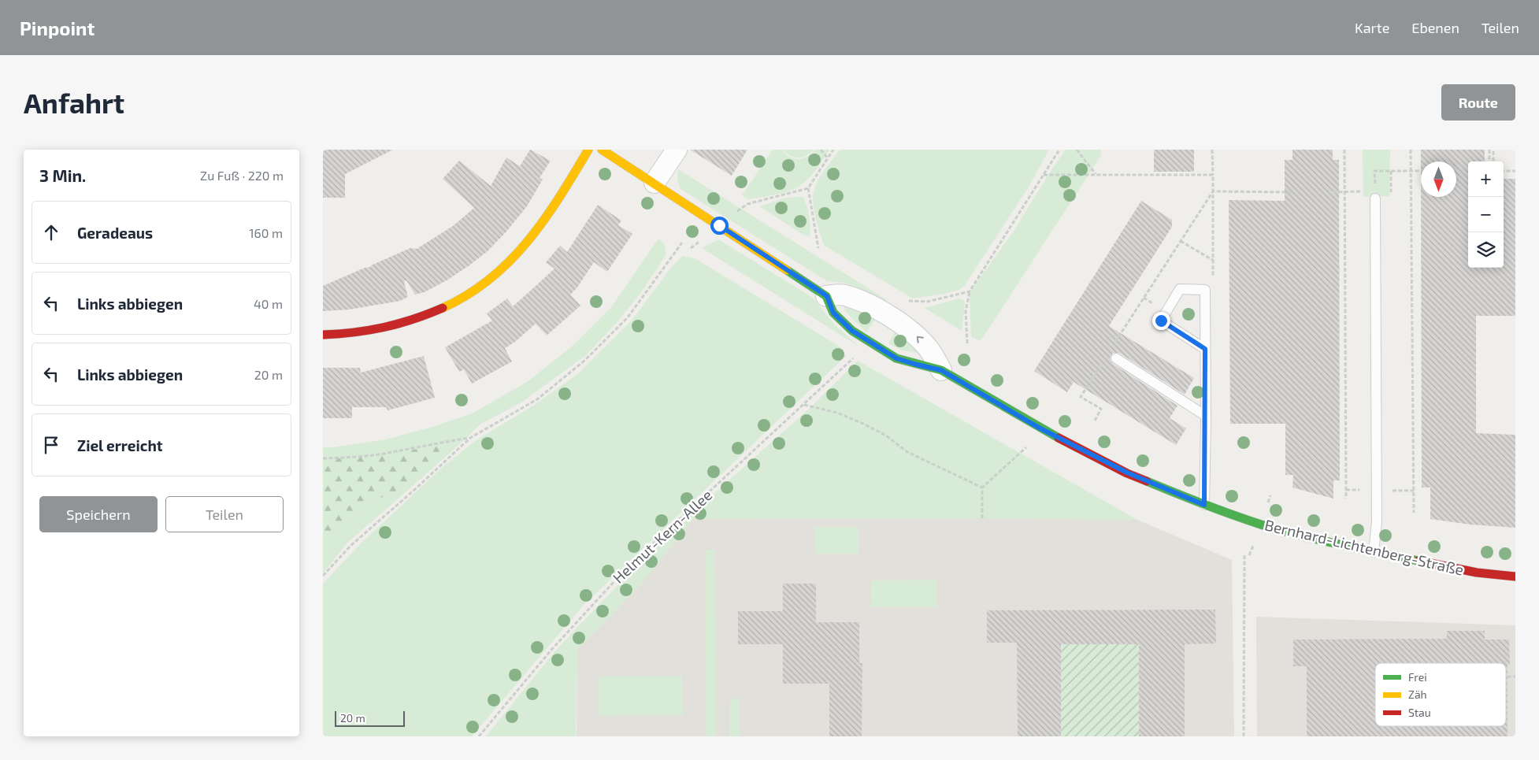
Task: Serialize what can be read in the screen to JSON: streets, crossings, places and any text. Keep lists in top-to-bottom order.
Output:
{
  "streets": {
    "street": ["Bernhard-Lichtenberg-Straße"],
    "path": ["Helmut-Kern-Allee"]
  },
  "legend": ["Frei", "Zäh", "Stau"],
  "scale_bar": "20 m",
  "north": "bottom",
  "page": {
    "header": "Pinpoint",
    "nav": ["Karte", "Ebenen", "Teilen"],
    "buttons": [
      "Route",
      ["Speichern", "Teilen"]
    ],
    "title": "Anfahrt",
    "heading": ["3 Min.", "Zu Fuß · 220 m"],
    "map_buttons": ["+", "−"],
    "list": [
      ["Geradeaus", "160 m"],
      ["Links abbiegen", "40 m"],
      ["Links abbiegen", "20 m"],
      "Ziel erreicht"
    ],
    "scale": "20 m"
  }
}
